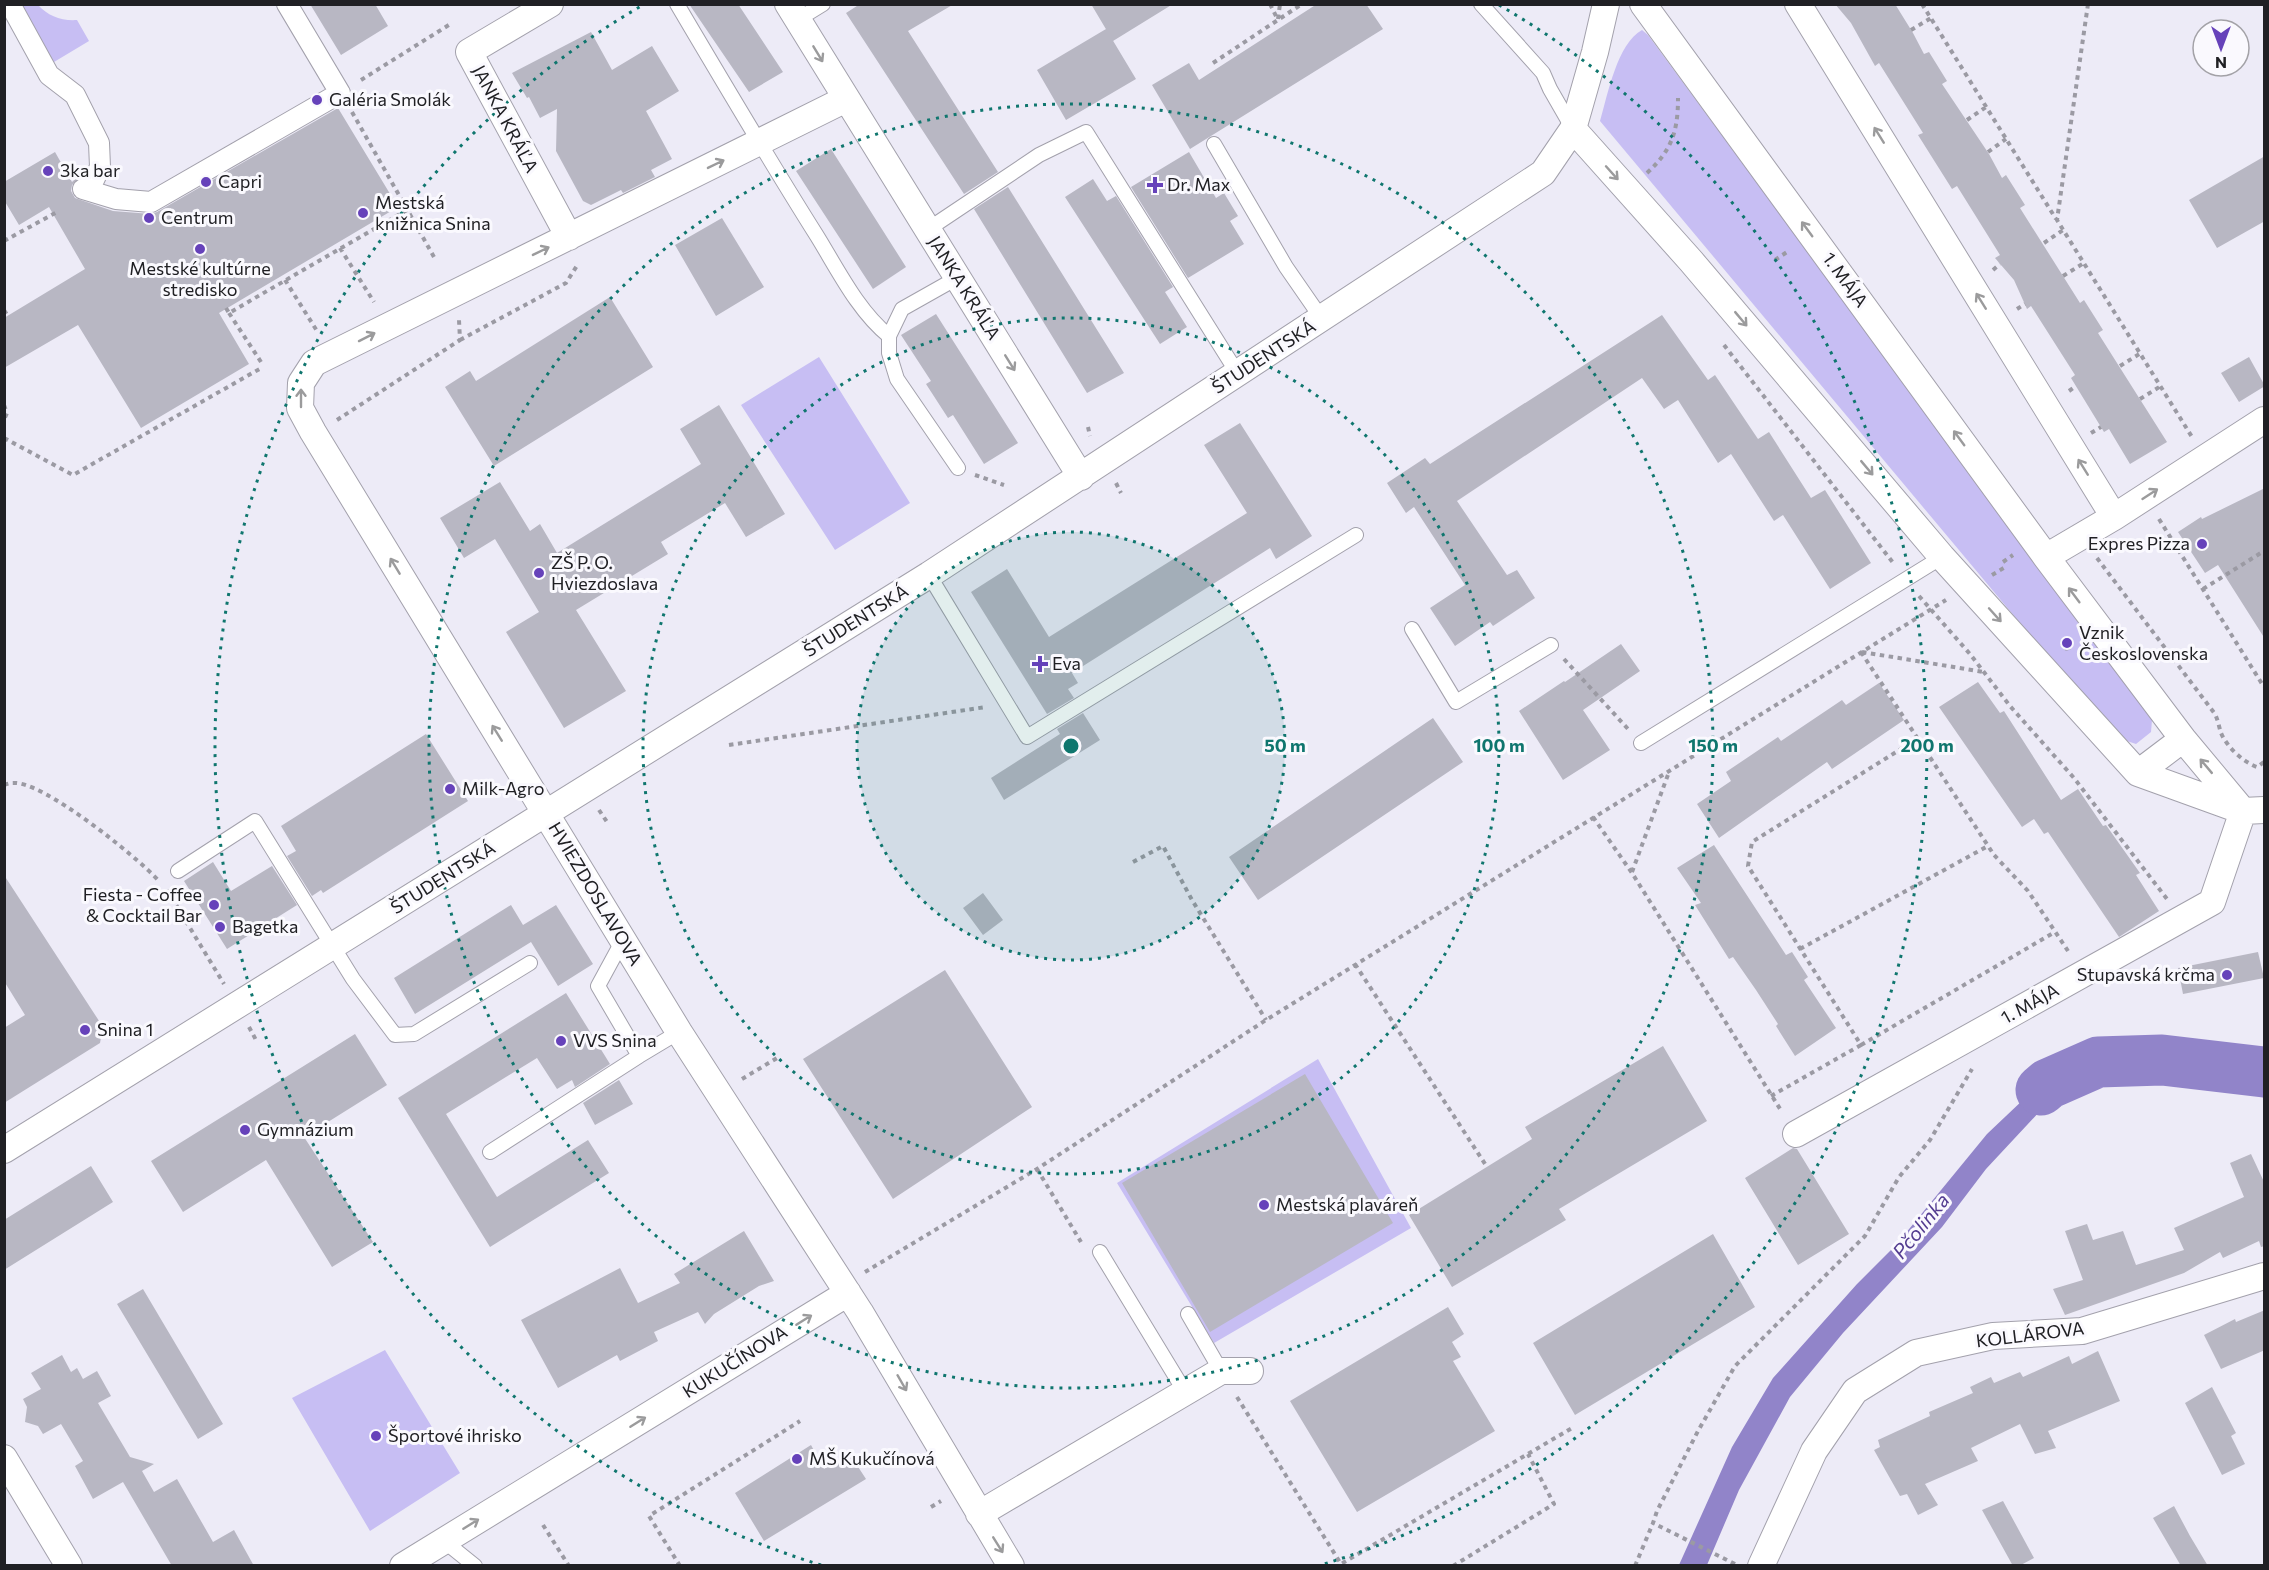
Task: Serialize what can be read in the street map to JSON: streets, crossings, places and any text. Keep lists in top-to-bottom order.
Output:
{
  "streets": {
    "street": [
      "JANKA KRÁĽA",
      "1. MÁJA",
      "ŠTUDENTSKÁ",
      "HVIEZDOSLAVOVA",
      "KOLLÁROVA",
      "KUKUČÍNOVA"
    ]
  },
  "crossings": [
    ["JANKA KRÁĽA", "ŠTUDENTSKÁ"],
    ["ŠTUDENTSKÁ", "HVIEZDOSLAVOVA"],
    ["HVIEZDOSLAVOVA", "KUKUČÍNOVA"]
  ],
  "one_way": ["JANKA KRÁĽA", "HVIEZDOSLAVOVA", "KUKUČÍNOVA"],
  "water": ["Pčolinka"],
  "places": {
    "other": [
      "Galéria Smolák",
      "3ka bar",
      "Capri",
      "Mestská knižnica Snina",
      "Centrum",
      "Mestské kultúrne stredisko",
      "Expres Pizza",
      "ZŠ P. O. Hviezdoslava",
      "Vznik Československa",
      "Milk-Agro",
      "Fiesta - Coffee & Cocktail Bar",
      "Bagetka",
      "Stupavská krčma",
      "Snina 1",
      "VVS Snina",
      "Gymnázium",
      "Mestská plaváreň",
      "Športové ihrisko",
      "MŠ Kukučínová"
    ],
    "health": ["Dr. Max", "Eva"]
  },
  "north": "bottom",
  "rings": [
    "50 m",
    "100 m",
    "150 m",
    "200 m"
  ]
}
